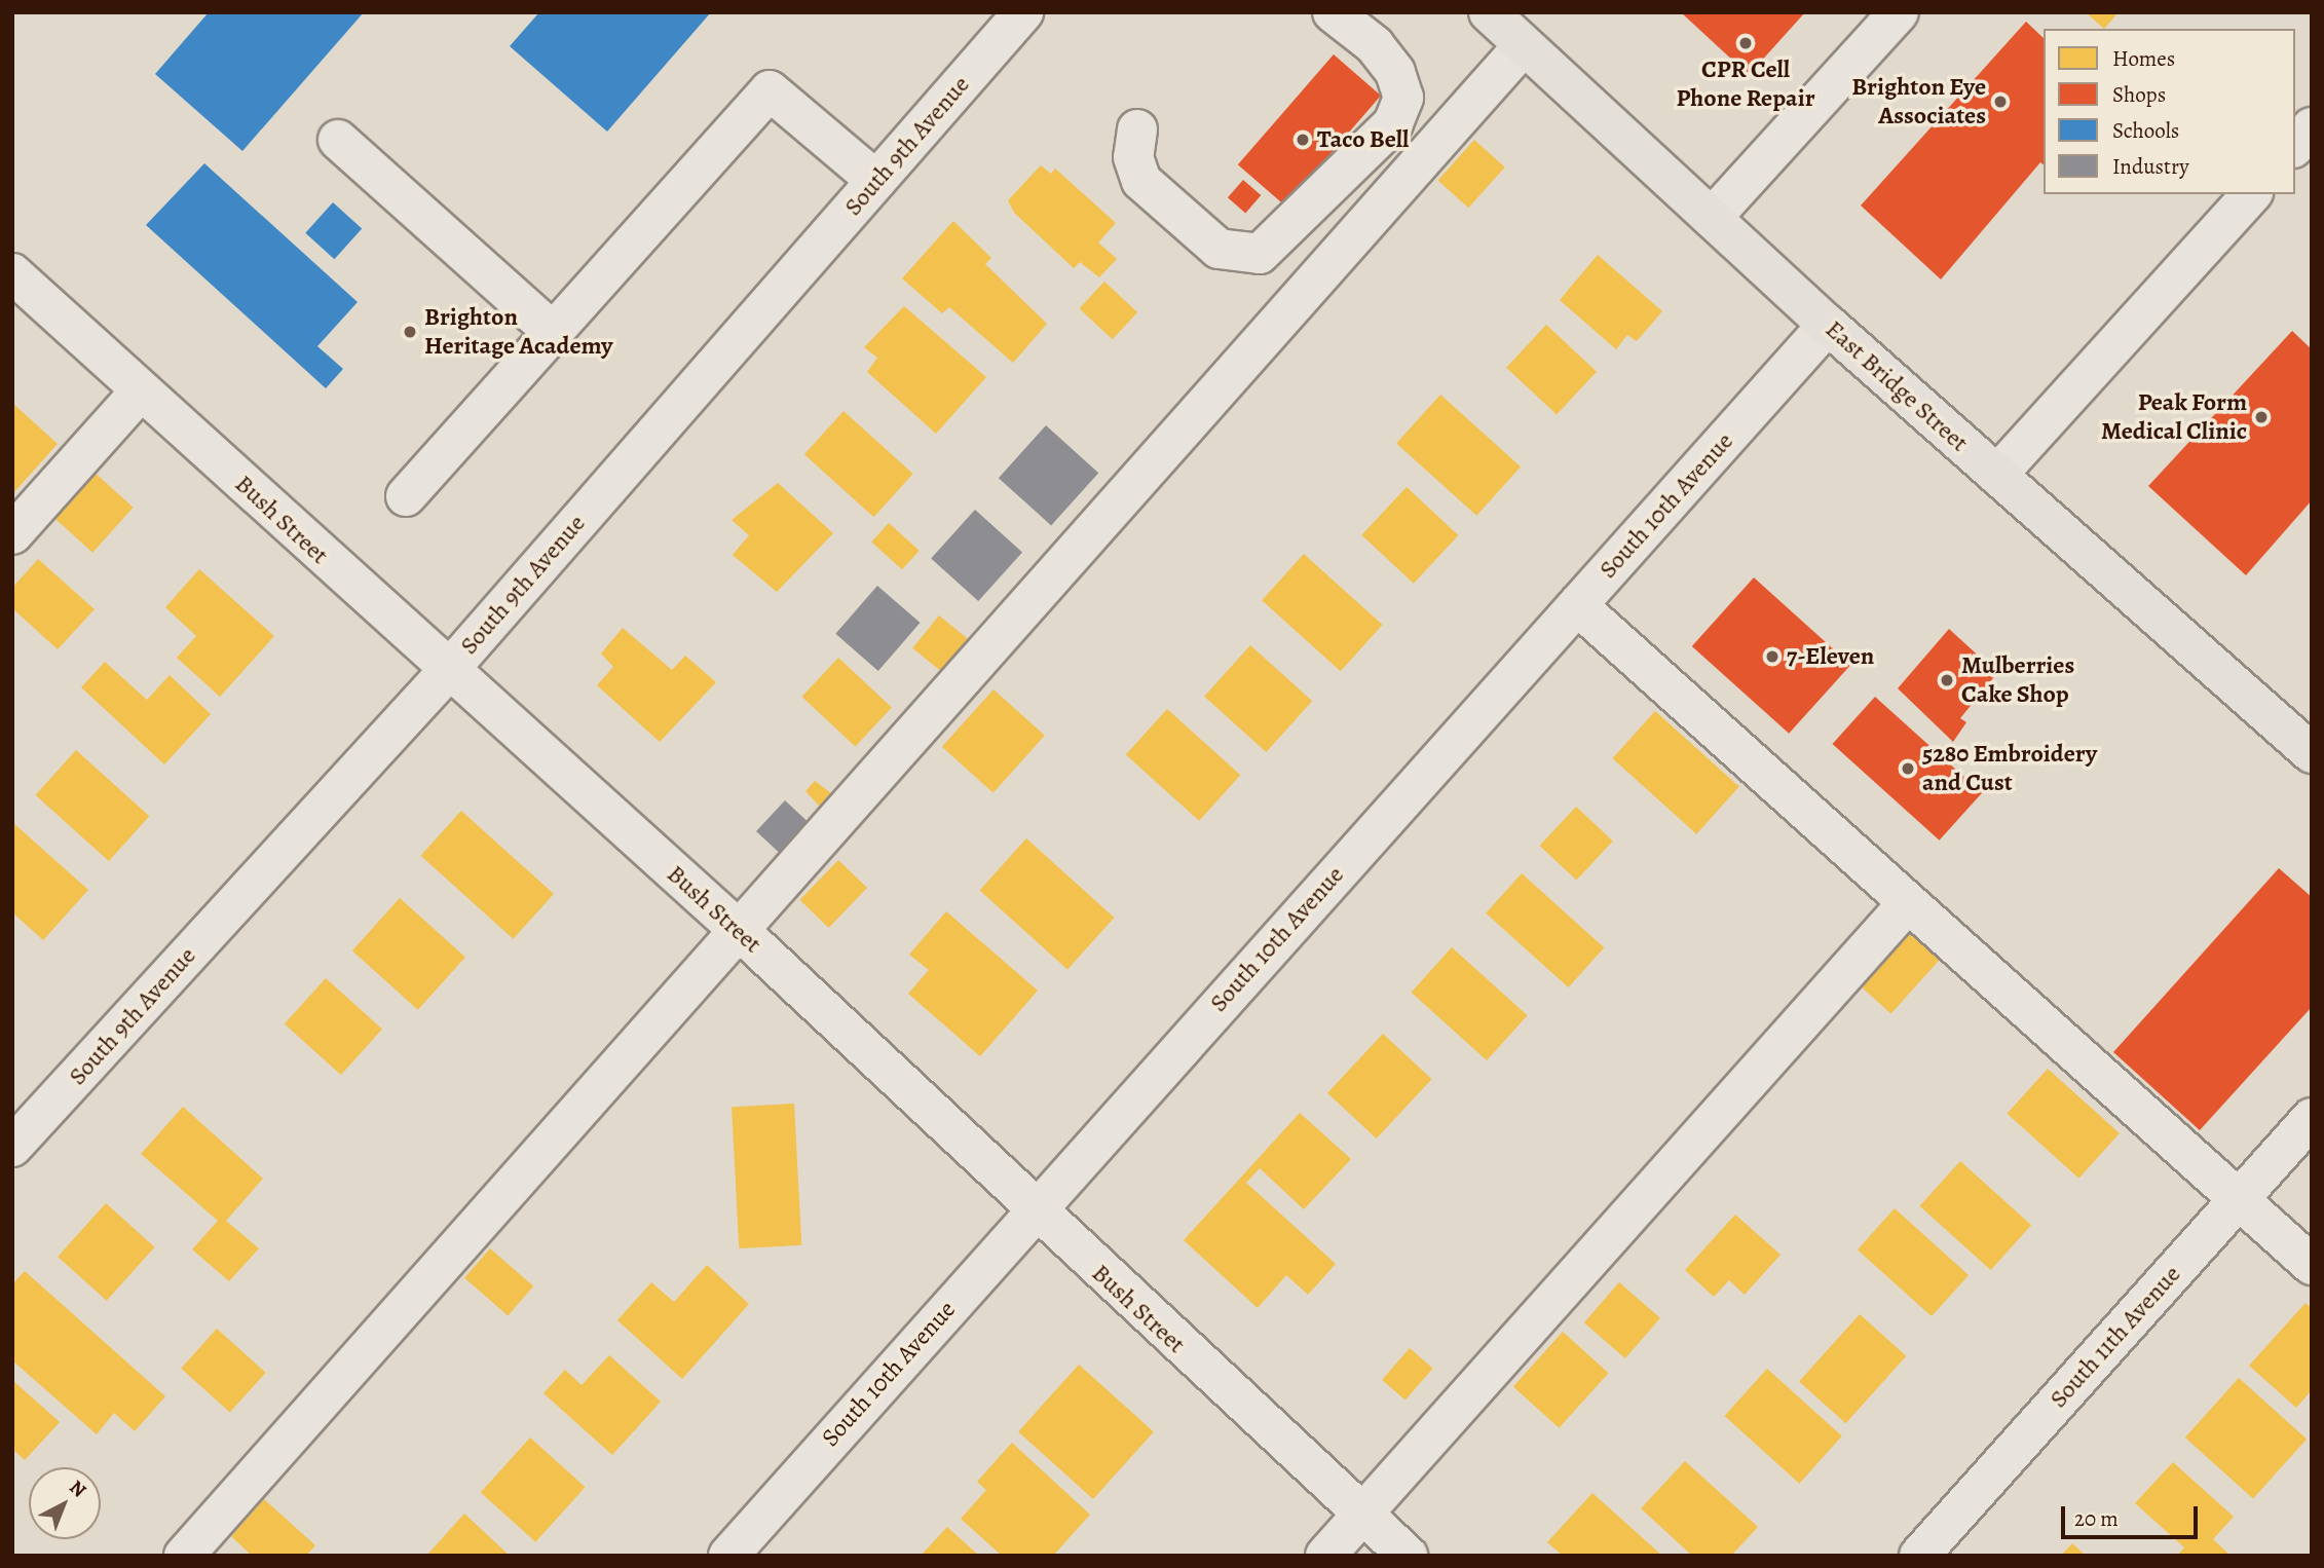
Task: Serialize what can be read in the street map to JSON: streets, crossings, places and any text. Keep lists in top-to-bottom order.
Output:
{
  "streets": {
    "main road": ["East Bridge Street"],
    "street": [
      "South 9th Avenue",
      "South 10th Avenue",
      "Bush Street",
      "South 11th Avenue"
    ]
  },
  "crossings": [
    ["South 9th Avenue", "Bush Street"],
    ["East Bridge Street", "South 10th Avenue"],
    ["South 10th Avenue", "Bush Street"]
  ],
  "places": [
    "CPR Cell Phone Repair",
    "Brighton Eye Associates",
    "Taco Bell",
    "Brighton Heritage Academy",
    "Peak Form Medical Clinic",
    "7-Eleven",
    "Mulberries Cake Shop",
    "5280 Embroidery and Cust"
  ],
  "legend": [
    "Homes",
    "Shops",
    "Schools",
    "Industry"
  ],
  "scale_bar": "20 m",
  "north": "top right"
}
